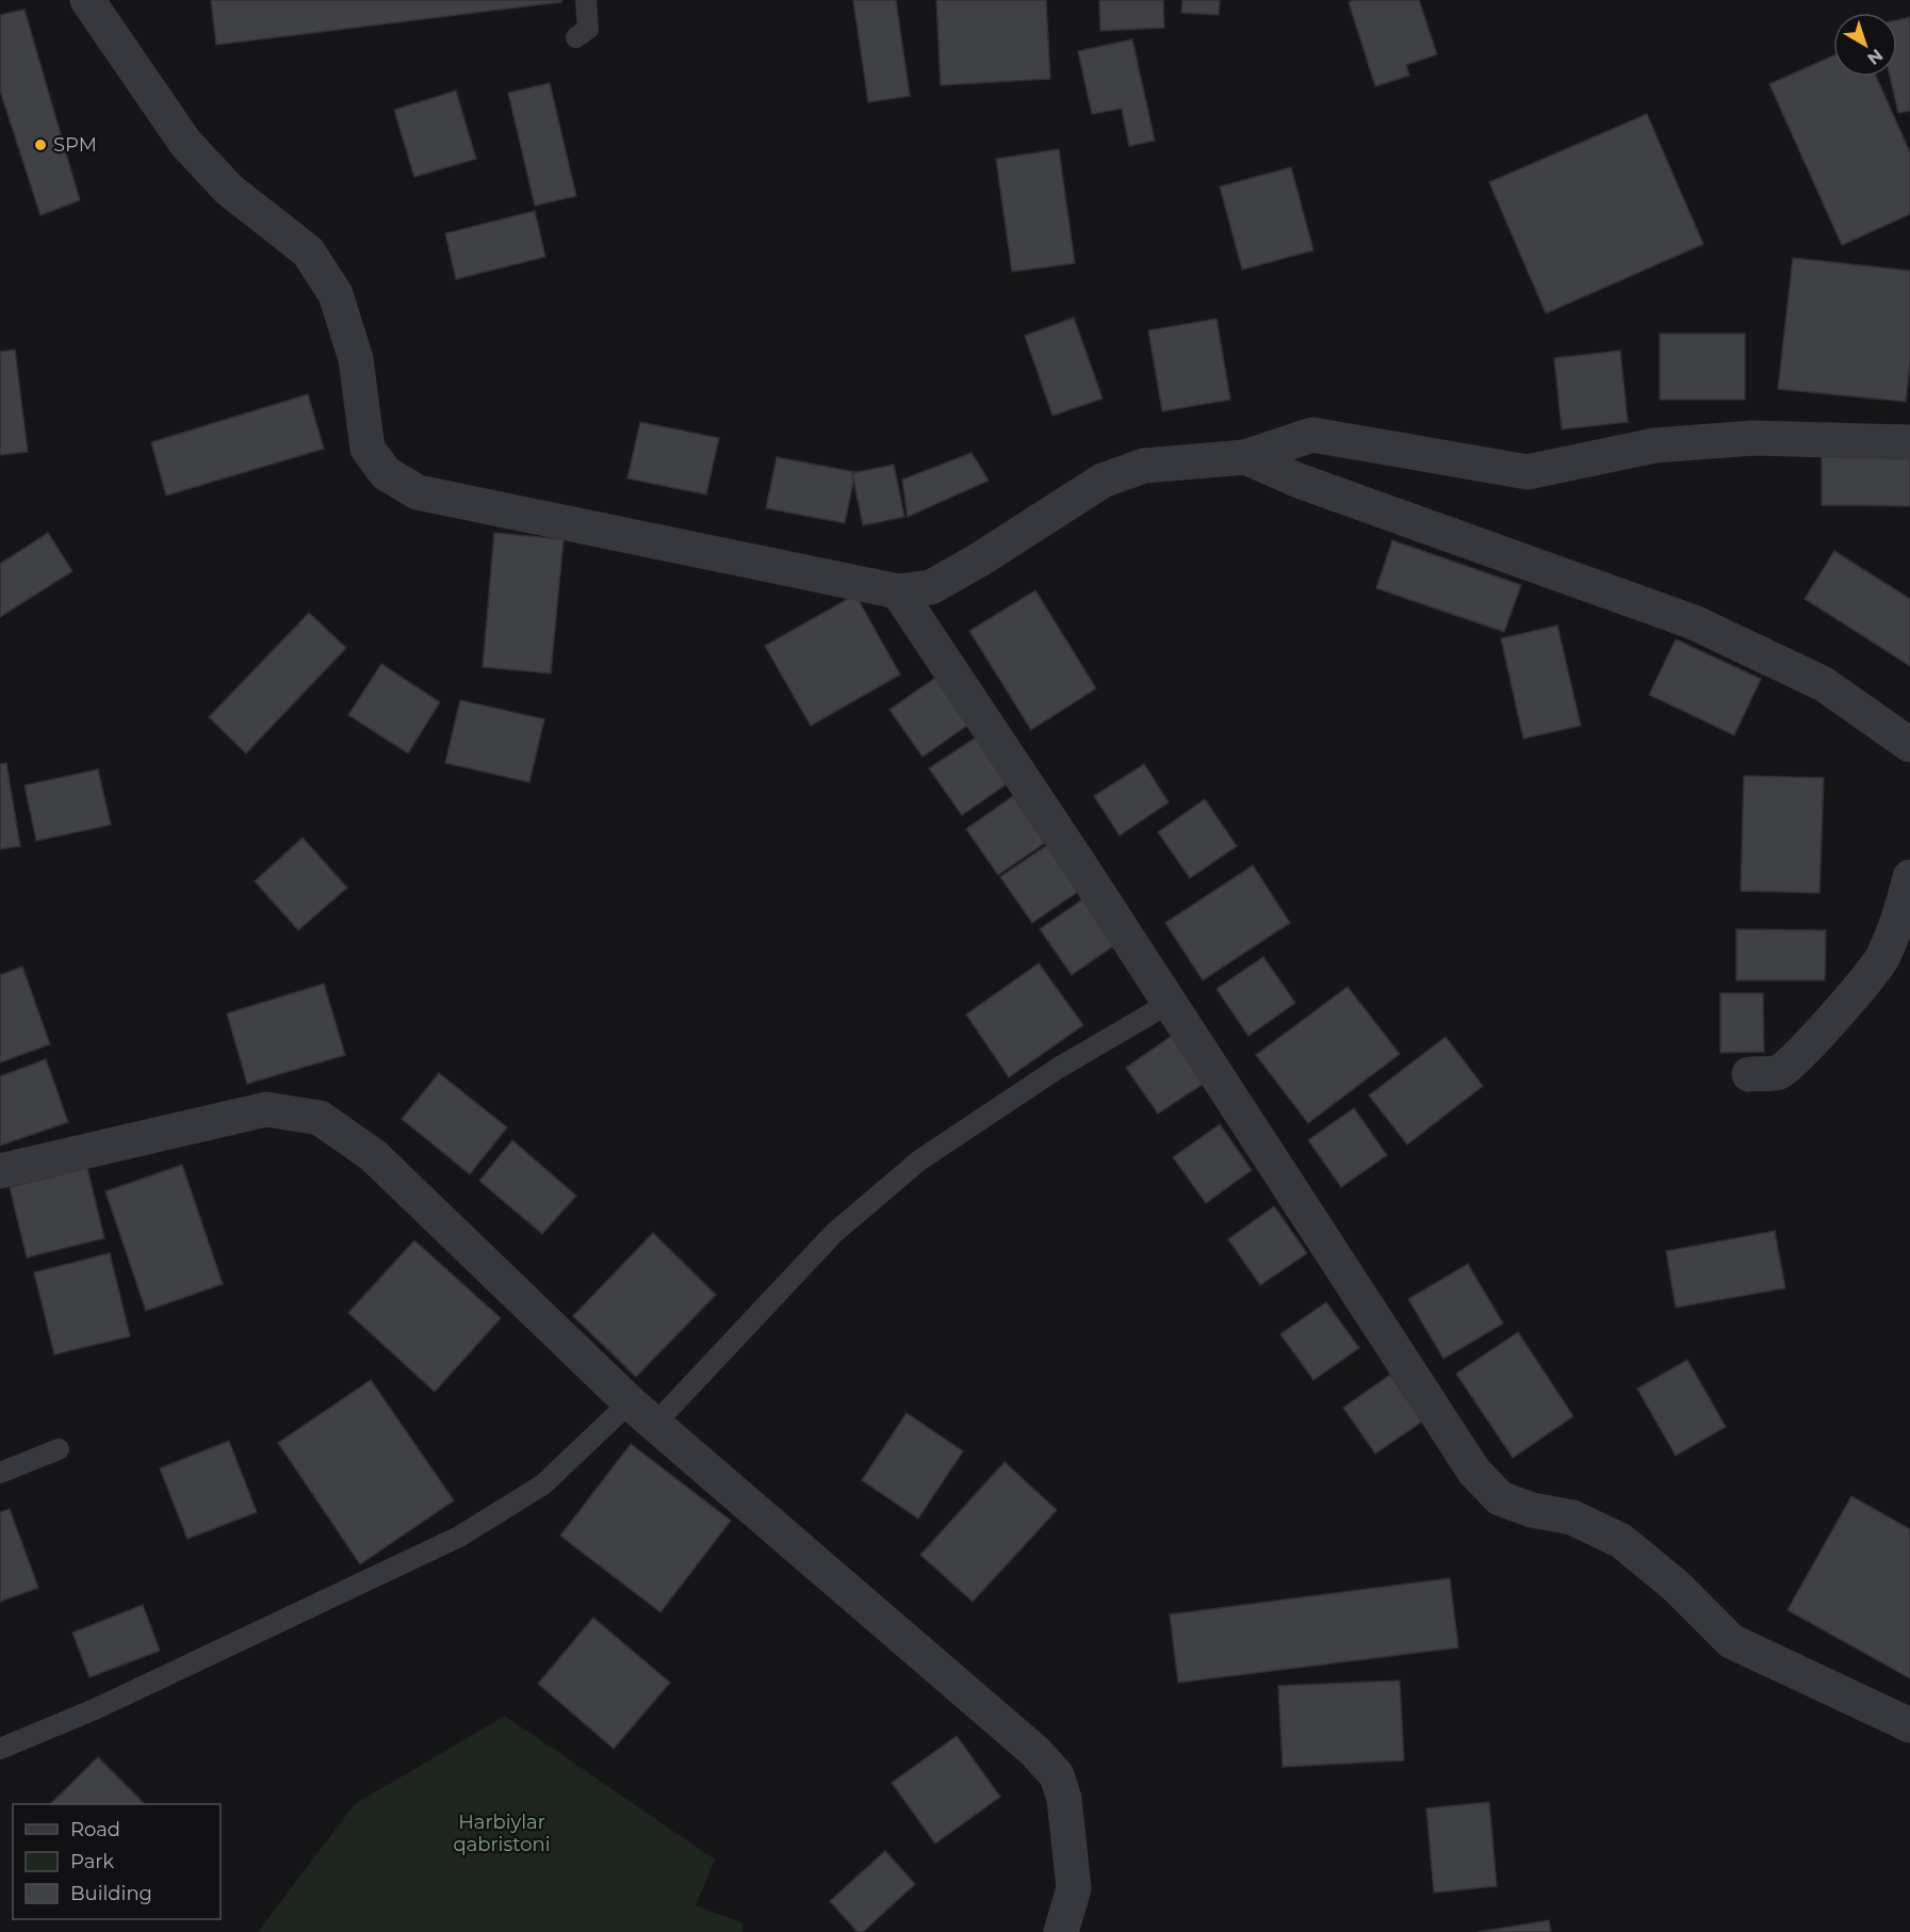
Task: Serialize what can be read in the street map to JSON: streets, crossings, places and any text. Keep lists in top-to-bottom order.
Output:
{
  "parks": ["Harbiylar qabristoni"],
  "places": ["SPM"],
  "legend": ["Road", "Park", "Building"],
  "north": "bottom right"
}
